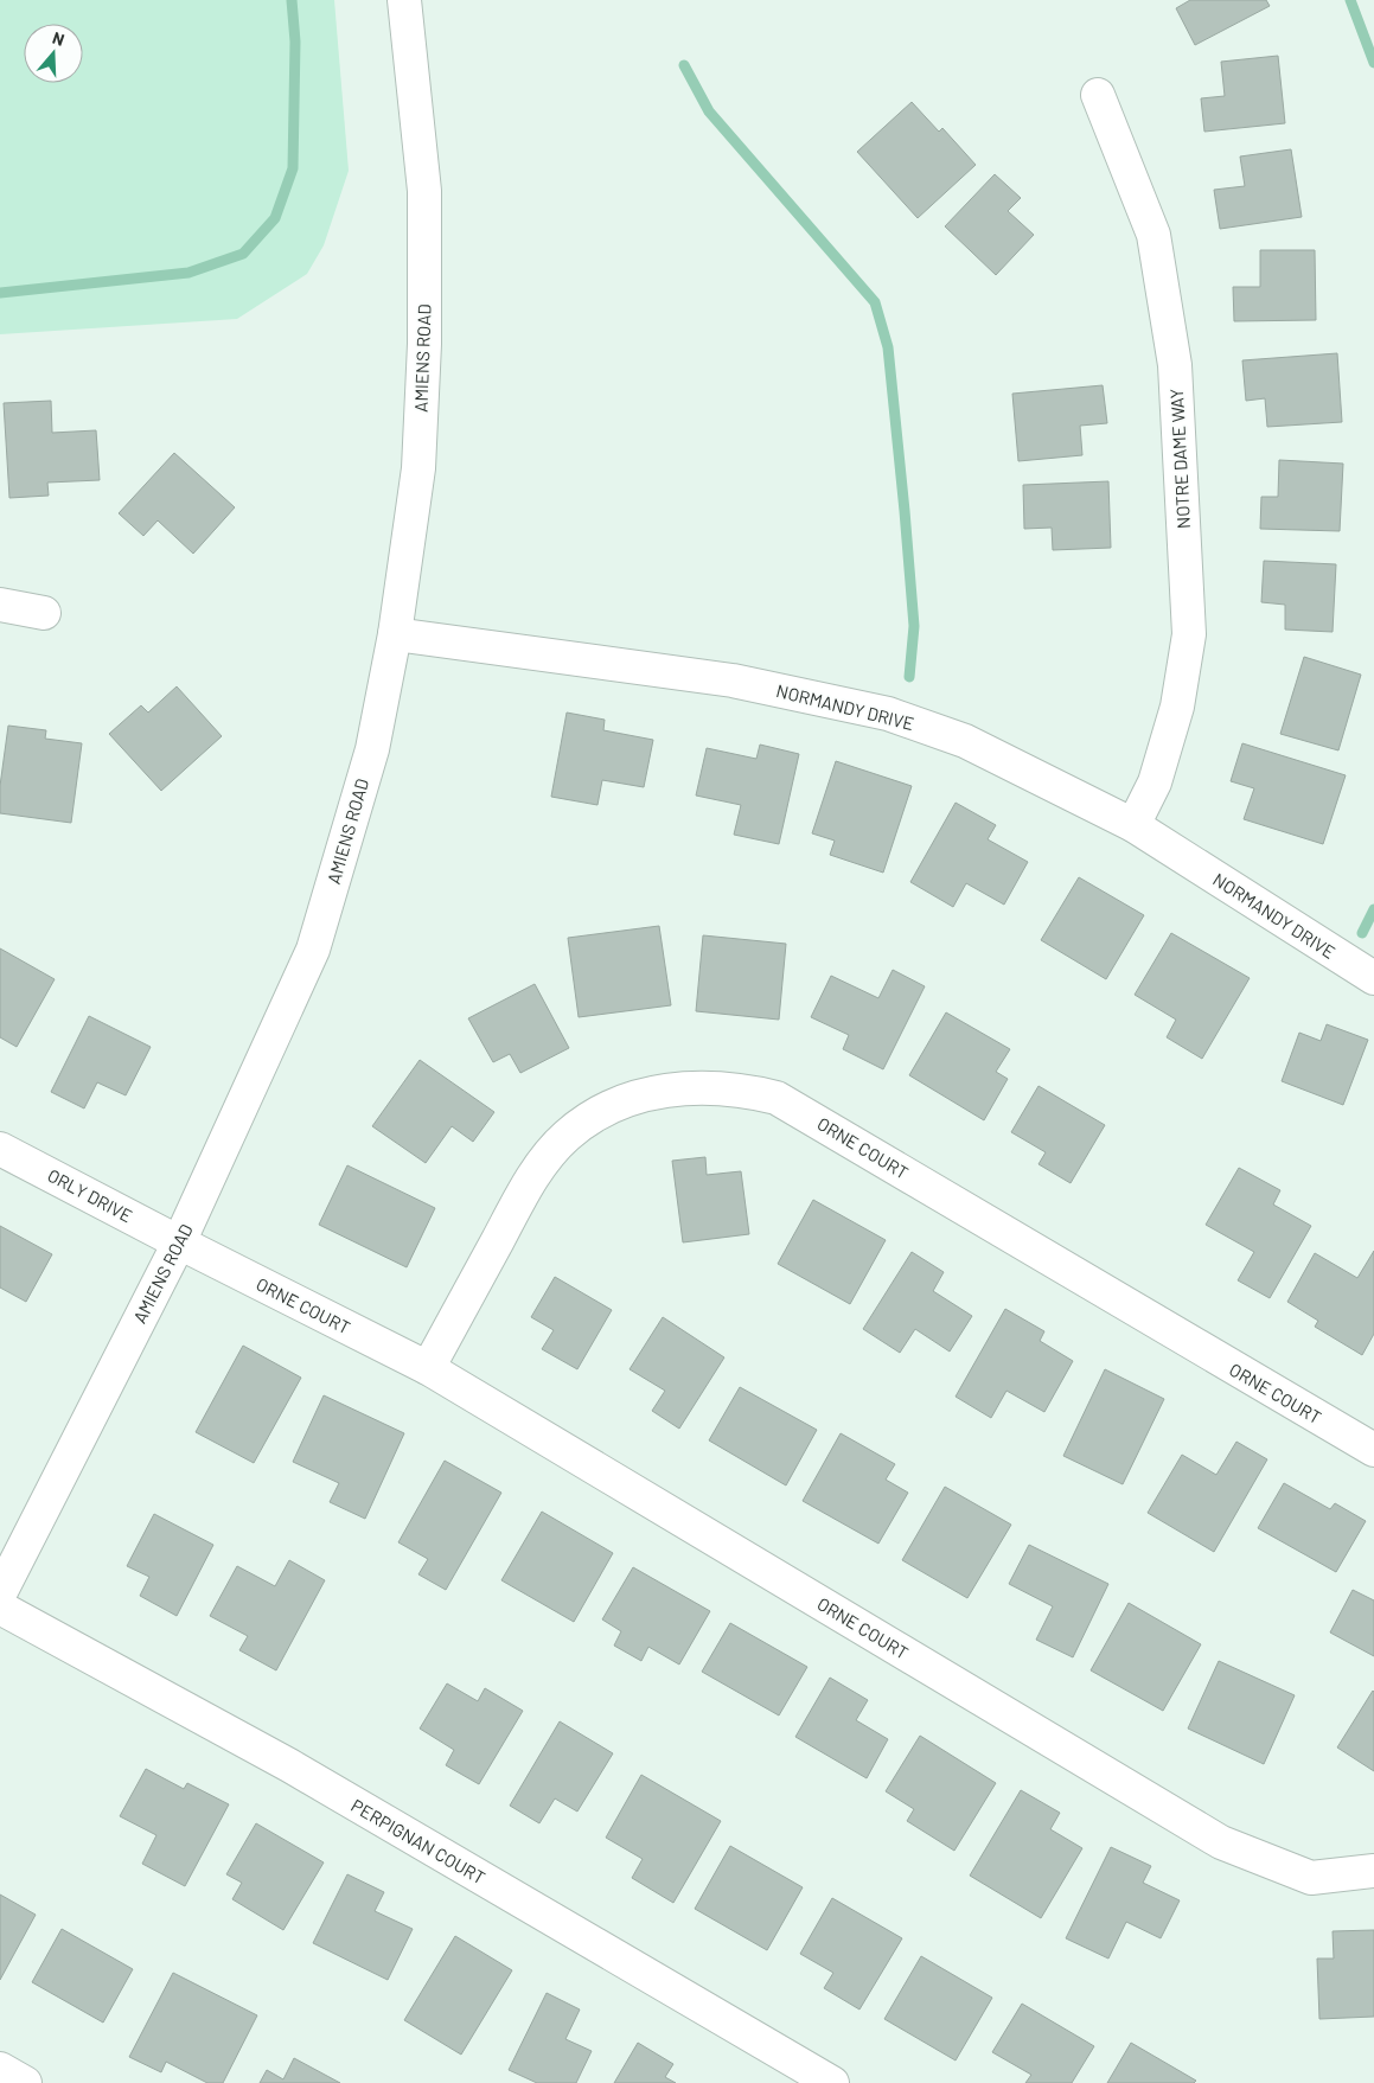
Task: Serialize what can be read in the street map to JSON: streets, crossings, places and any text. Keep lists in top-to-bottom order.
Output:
{
  "streets": {
    "street": [
      "AMIENS ROAD",
      "NOTRE DAME WAY",
      "NORMANDY DRIVE",
      "ORNE COURT",
      "ORLY DRIVE",
      "PERPIGNAN COURT"
    ]
  },
  "crossings": [
    ["AMIENS ROAD", "NORMANDY DRIVE"],
    ["AMIENS ROAD", "ORNE COURT"],
    ["AMIENS ROAD", "ORLY DRIVE"],
    ["NOTRE DAME WAY", "NORMANDY DRIVE"],
    ["ORNE COURT", "ORLY DRIVE"]
  ],
  "north": "top"
}
